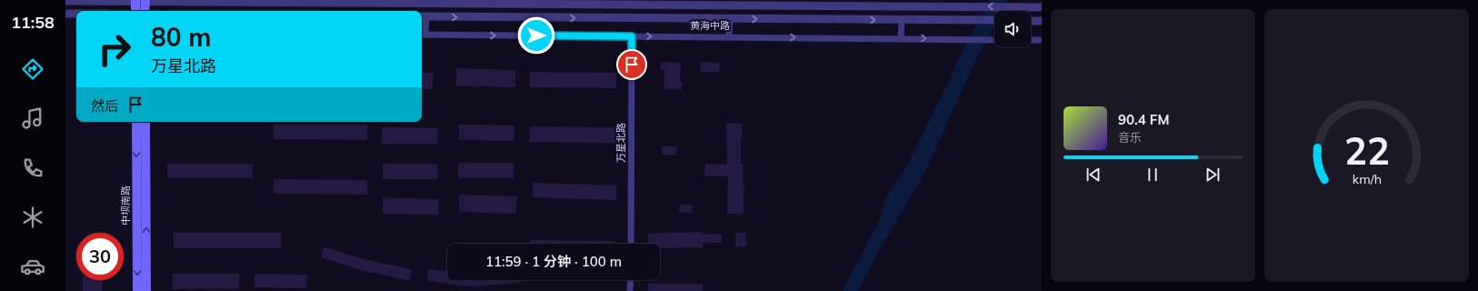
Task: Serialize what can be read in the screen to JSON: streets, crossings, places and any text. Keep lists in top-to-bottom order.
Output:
{
  "streets": {
    "main road": ["中坝南路"],
    "street": ["黄海中路", "万星北路"]
  },
  "crossings": [
    ["黄海中路", "万星北路"]
  ],
  "page": {
    "tabs": "11:58",
    "turn": ["80 m", "万星北路"],
    "then": "然后",
    "song": ["90.4 FM", "音乐"],
    "limit": "30",
    "trip": "11:59 · 1 分钟 · 100 m",
    "gauge": ["22", "km/h"]
  }
}
